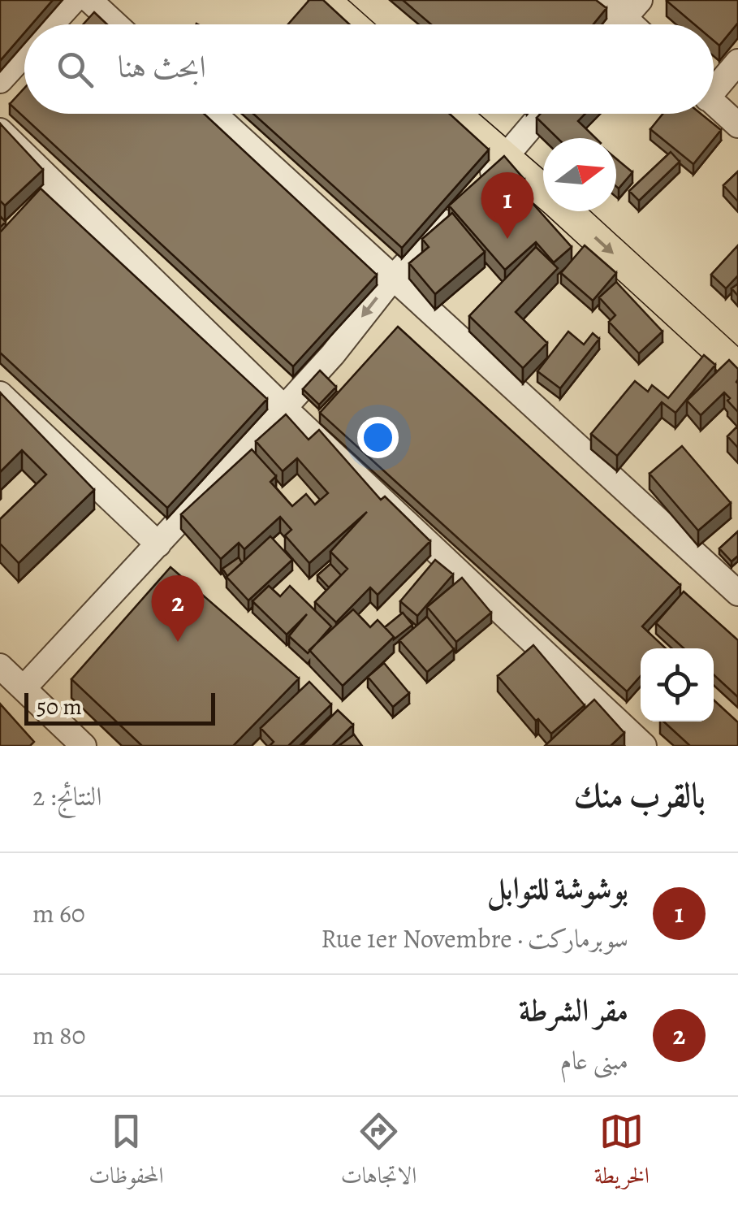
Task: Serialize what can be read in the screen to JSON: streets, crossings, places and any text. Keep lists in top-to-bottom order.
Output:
{
  "scale_bar": "50 m",
  "north": "right",
  "page": {
    "search": "ابحث هنا",
    "pins": ["1", "2"],
    "scale": "50 m",
    "heading": ["بالقرب منك", "النتائج: 2"],
    "list": [
      {
        "mark": "1",
        "name": "بوشوشة للتوابل",
        "note": "سوبرماركت · Rue 1er Novembre",
        "value": "60 m"
      },
      {
        "mark": "2",
        "name": "مقر الشرطة",
        "note": "مبنى عام",
        "value": "80 m"
      }
    ],
    "nav": ["الخريطة", "الاتجاهات", "المحفوظات"]
  }
}
